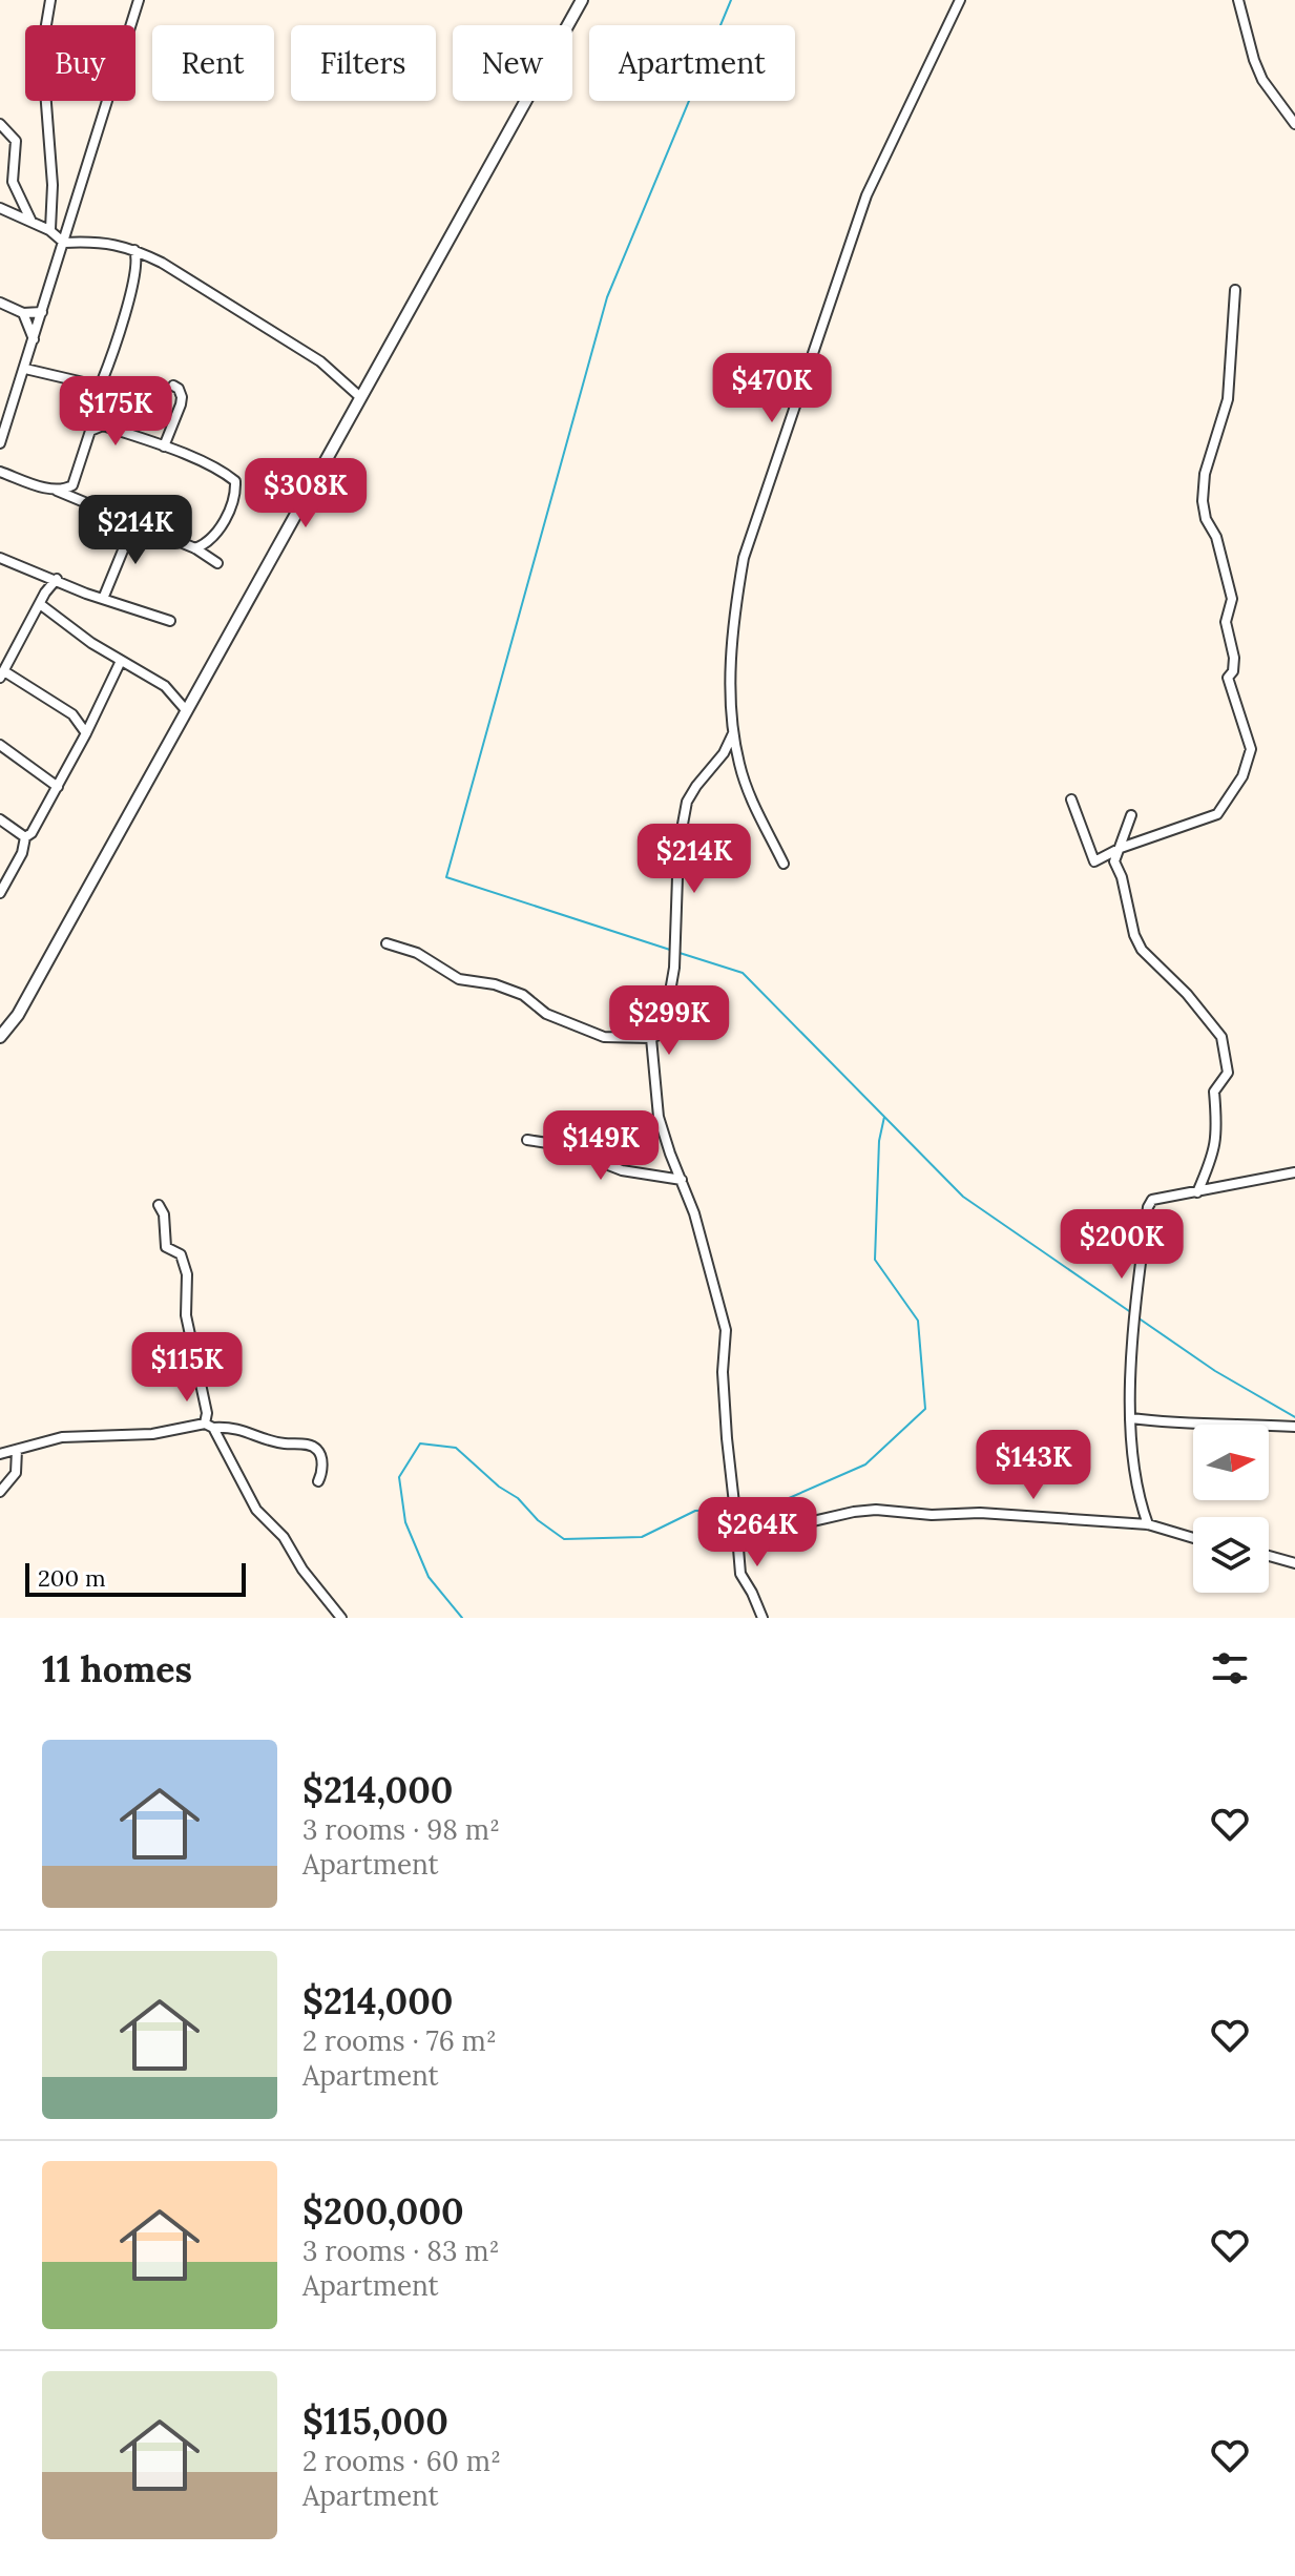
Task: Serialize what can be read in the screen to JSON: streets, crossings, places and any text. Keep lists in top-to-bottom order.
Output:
{
  "scale_bar": "200 m",
  "north": "right",
  "page": {
    "chip": [
      "Buy",
      "Rent",
      "Filters",
      "New",
      "Apartment"
    ],
    "price": [
      "$470K",
      "$175K",
      "$308K",
      "$214K",
      "$214K",
      "$299K",
      "$149K",
      "$200K",
      "$115K",
      "$143K",
      "$264K"
    ],
    "scale": "200 m",
    "heading": "11 homes",
    "list": [
      {
        "name": "$214,000",
        "note": "3 rooms · 98 m² · Apartment"
      },
      {
        "name": "$214,000",
        "note": "2 rooms · 76 m² · Apartment"
      },
      {
        "name": "$200,000",
        "note": "3 rooms · 83 m² · Apartment"
      },
      {
        "name": "$115,000",
        "note": "2 rooms · 60 m² · Apartment"
      }
    ]
  }
}
